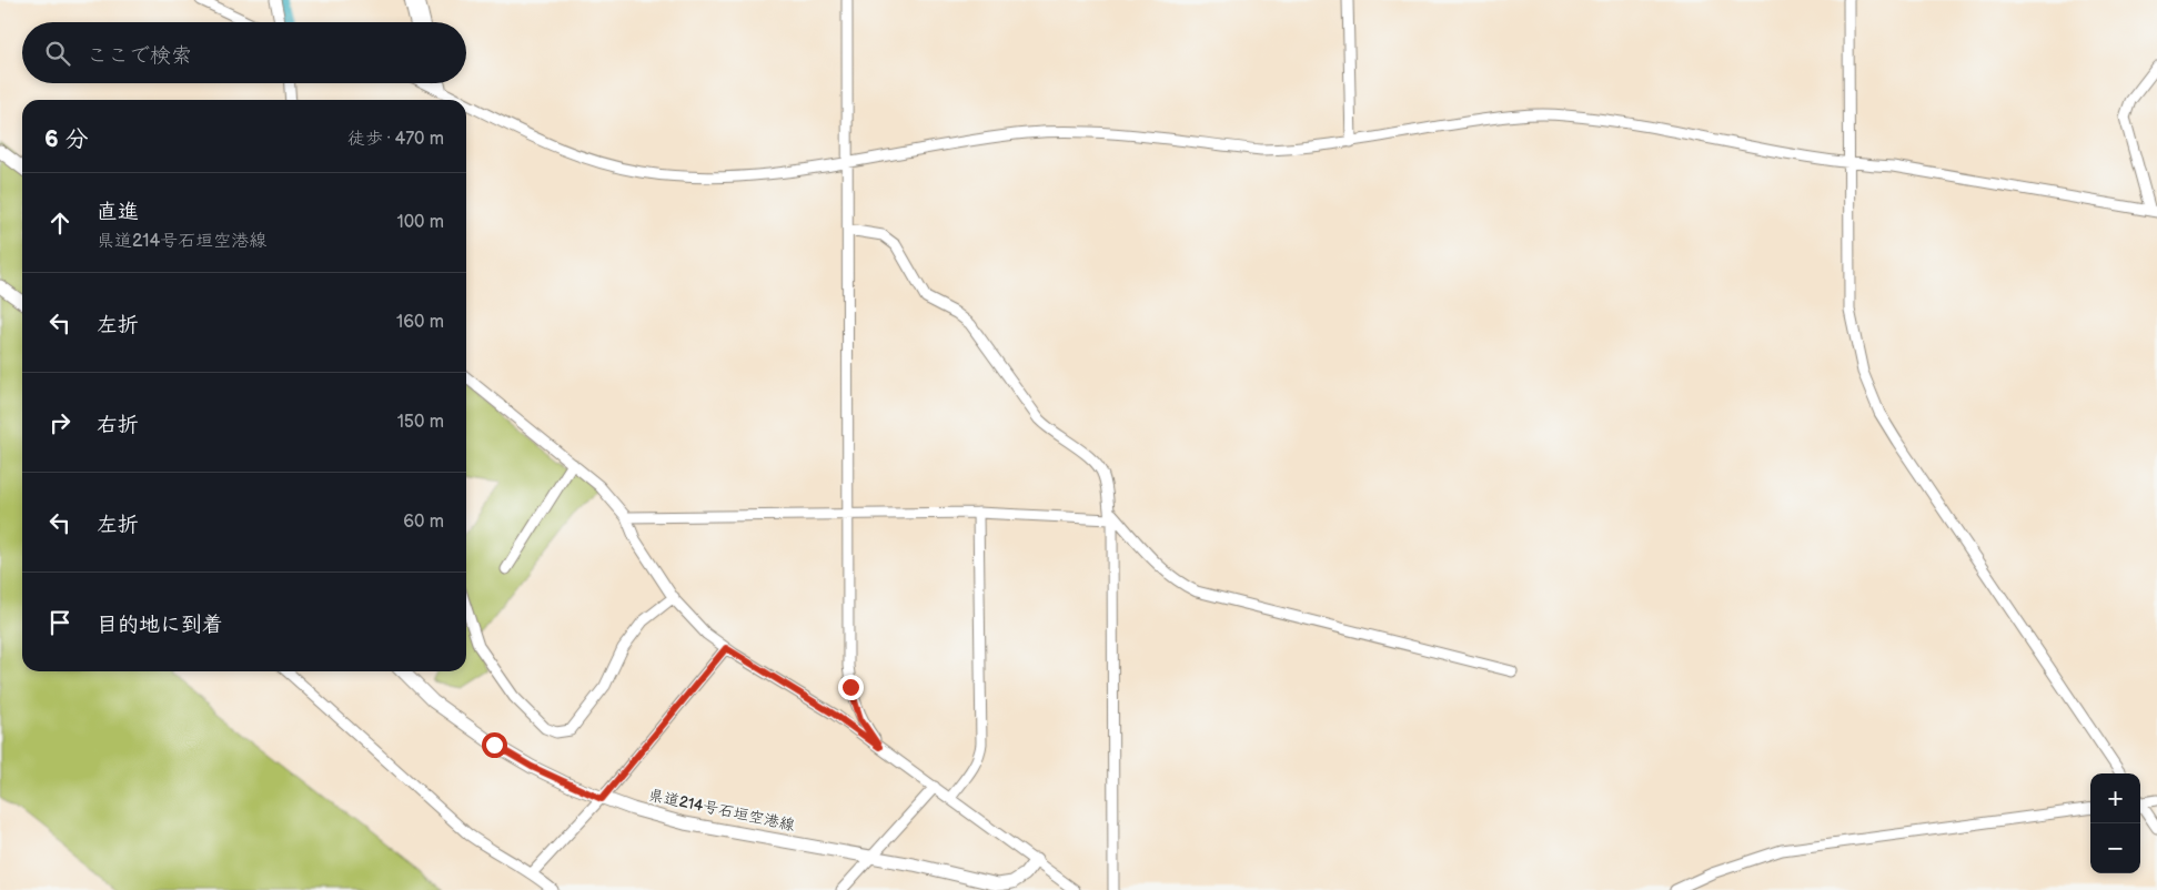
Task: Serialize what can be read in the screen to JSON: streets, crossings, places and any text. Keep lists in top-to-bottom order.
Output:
{
  "streets": {
    "main road": ["県道214号石垣空港線"]
  },
  "page": {
    "search": "ここで検索",
    "heading": ["6 分", "徒歩 · 470 m"],
    "list": [
      ["直進", "県道214号石垣空港線", "100 m"],
      ["左折", "160 m"],
      ["右折", "150 m"],
      ["左折", "60 m"],
      "目的地に到着"
    ],
    "map_buttons": ["+", "−"]
  }
}
